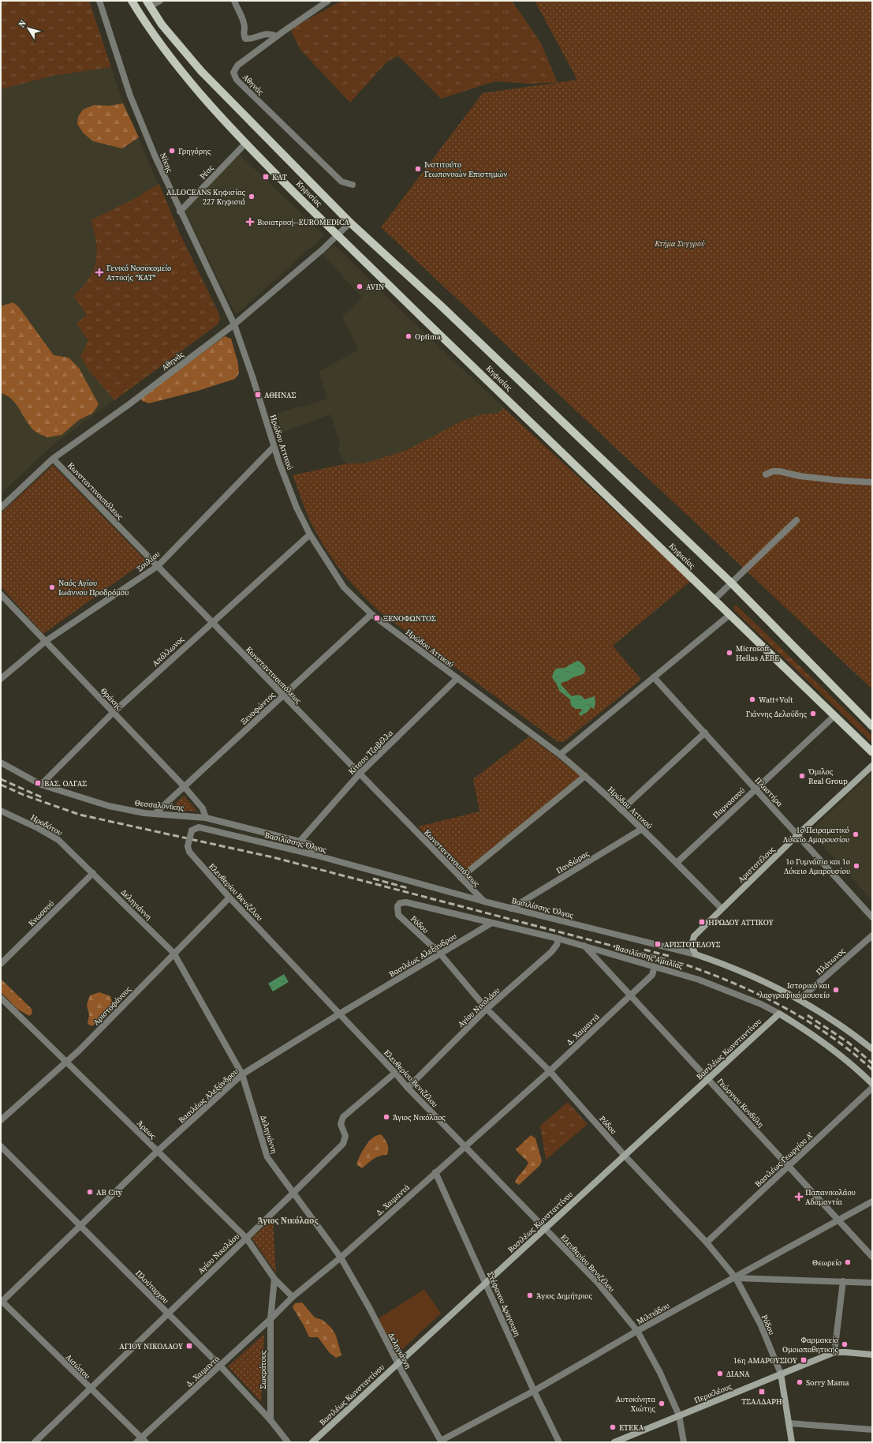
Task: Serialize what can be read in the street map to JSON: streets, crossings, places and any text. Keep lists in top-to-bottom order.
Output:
{
  "streets": {
    "main road": ["Κηφισίας"],
    "street": [
      "Αθηνάς",
      "Νίκης",
      "Ρέας",
      "Ηρώδου Αττικού",
      "Κωνσταντινουπόλεως",
      "Σουλίου",
      "Απόλλωνος",
      "Θράκης",
      "Ξενοφώντος",
      "Κίτσου Τζαβέλλα",
      "Πλαστήρα",
      "Παρνασσού",
      "Θεσσαλονίκης",
      "Ηροδότου",
      "Βασιλίσσης Όλγας",
      "Πανδώρας",
      "Αριστοτέλους",
      "Ελευθερίου Βενιζέλου",
      "Δεληγιάννη",
      "Κνωσσού",
      "Ρόδου",
      "Βασιλέως Αλεξάνδρου",
      "Βασιλίσσης Αμαλίας",
      "Πλάτωνος",
      "Αριστοφάνους",
      "Αγίου Νικολάου",
      "Δ. Χαιμαντά",
      "Βασιλέως Κωνσταντίνου",
      "Γεώργιου Κονδύλη",
      "Άρεως",
      "Βασιλέως Γεωργίου Α'",
      "Πλούταρχου",
      "Στέφανου Δραγουμη",
      "Μιλτιάδου",
      "Αισώπου",
      "Σωκράτους",
      "Περικλέους"
    ]
  },
  "crossings": [
    ["Αθηνάς", "Νίκης"],
    ["Αθηνάς", "Κηφισίας"],
    ["Αθηνάς", "Ηρώδου Αττικού"],
    ["Αθηνάς", "Κωνσταντινουπόλεως"],
    ["Νίκης", "Ρέας"],
    ["Νίκης", "Ηρώδου Αττικού"],
    ["Ρέας", "Κηφισίας"],
    ["Κηφισίας", "Παρνασσού"],
    ["Ηρώδου Αττικού", "Σουλίου"],
    ["Ηρώδου Αττικού", "Απόλλωνος"],
    ["Ηρώδου Αττικού", "Ξενοφώντος"],
    ["Ηρώδου Αττικού", "Κίτσου Τζαβέλλα"],
    ["Ηρώδου Αττικού", "Παρνασσού"],
    ["Ηρώδου Αττικού", "Πανδώρας"],
    ["Ηρώδου Αττικού", "Αριστοτέλους"],
    ["Κωνσταντινουπόλεως", "Σουλίου"],
    ["Κωνσταντινουπόλεως", "Απόλλωνος"],
    ["Κωνσταντινουπόλεως", "Ξενοφώντος"],
    ["Κωνσταντινουπόλεως", "Κίτσου Τζαβέλλα"],
    ["Κωνσταντινουπόλεως", "Βασιλίσσης Όλγας"],
    ["Σουλίου", "Θράκης"],
    ["Απόλλωνος", "Θράκης"],
    ["Απόλλωνος", "Θεσσαλονίκης"],
    ["Θράκης", "Ξενοφώντος"],
    ["Θράκης", "Θεσσαλονίκης"],
    ["Ξενοφώντος", "Θεσσαλονίκης"],
    ["Κίτσου Τζαβέλλα", "Θεσσαλονίκης"],
    ["Πλαστήρα", "Παρνασσού"],
    ["Πλαστήρα", "Αριστοτέλους"],
    ["Θεσσαλονίκης", "Βασιλίσσης Όλγας"],
    ["Ηροδότου", "Δεληγιάννη"],
    ["Ηροδότου", "Κνωσσού"],
    ["Βασιλίσσης Όλγας", "Πανδώρας"],
    ["Βασιλίσσης Όλγας", "Αριστοτέλους"],
    ["Βασιλίσσης Όλγας", "Ελευθερίου Βενιζέλου"],
    ["Βασιλίσσης Όλγας", "Πλάτωνος"],
    ["Ελευθερίου Βενιζέλου", "Βασιλέως Αλεξάνδρου"],
    ["Ελευθερίου Βενιζέλου", "Αριστοφάνους"],
    ["Ελευθερίου Βενιζέλου", "Αγίου Νικολάου"],
    ["Ελευθερίου Βενιζέλου", "Δ. Χαιμαντά"],
    ["Ελευθερίου Βενιζέλου", "Βασιλέως Κωνσταντίνου"],
    ["Ελευθερίου Βενιζέλου", "Μιλτιάδου"],
    ["Ελευθερίου Βενιζέλου", "Περικλέους"],
    ["Δεληγιάννη", "Κνωσσού"],
    ["Δεληγιάννη", "Βασιλέως Αλεξάνδρου"],
    ["Δεληγιάννη", "Αριστοφάνους"],
    ["Δεληγιάννη", "Αγίου Νικολάου"],
    ["Δεληγιάννη", "Δ. Χαιμαντά"],
    ["Δεληγιάννη", "Βασιλέως Κωνσταντίνου"],
    ["Δεληγιάννη", "Μιλτιάδου"],
    ["Ρόδου", "Βασιλέως Αλεξάνδρου"],
    ["Ρόδου", "Βασιλίσσης Αμαλίας"],
    ["Ρόδου", "Αγίου Νικολάου"],
    ["Ρόδου", "Δ. Χαιμαντά"],
    ["Ρόδου", "Βασιλέως Κωνσταντίνου"],
    ["Ρόδου", "Βασιλέως Γεωργίου Α'"],
    ["Ρόδου", "Μιλτιάδου"],
    ["Ρόδου", "Περικλέους"],
    ["Βασιλέως Αλεξάνδρου", "Βασιλίσσης Αμαλίας"],
    ["Βασιλέως Αλεξάνδρου", "Άρεως"],
    ["Βασιλέως Αλεξάνδρου", "Πλούταρχου"],
    ["Βασιλέως Αλεξάνδρου", "Αισώπου"],
    ["Βασιλίσσης Αμαλίας", "Αγίου Νικολάου"],
    ["Βασιλίσσης Αμαλίας", "Δ. Χαιμαντά"],
    ["Βασιλίσσης Αμαλίας", "Βασιλέως Κωνσταντίνου"],
    ["Βασιλίσσης Αμαλίας", "Γεώργιου Κονδύλη"],
    ["Αριστοφάνους", "Άρεως"],
    ["Αγίου Νικολάου", "Άρεως"],
    ["Αγίου Νικολάου", "Πλούταρχου"],
    ["Αγίου Νικολάου", "Αισώπου"],
    ["Δ. Χαιμαντά", "Γεώργιου Κονδύλη"],
    ["Δ. Χαιμαντά", "Άρεως"],
    ["Δ. Χαιμαντά", "Πλούταρχου"],
    ["Δ. Χαιμαντά", "Στέφανου Δραγουμη"],
    ["Δ. Χαιμαντά", "Αισώπου"],
    ["Δ. Χαιμαντά", "Σωκράτους"],
    ["Βασιλέως Κωνσταντίνου", "Γεώργιου Κονδύλη"],
    ["Βασιλέως Κωνσταντίνου", "Στέφανου Δραγουμη"],
    ["Γεώργιου Κονδύλη", "Βασιλέως Γεωργίου Α'"],
    ["Γεώργιου Κονδύλη", "Μιλτιάδου"],
    ["Πλούταρχου", "Σωκράτους"],
    ["Στέφανου Δραγουμη", "Μιλτιάδου"]
  ],
  "districts": ["Άγιος Νικόλαος"],
  "parks": ["Κτήμα Συγγρού"],
  "places": {
    "other": [
      "Γρηγόρης",
      "Ινστιτούτο Γεωπονικών Επιστημών",
      "ALLOCEANS Κηφισίας 227 Κηφισιά",
      "AVIN",
      "Optima",
      "Ναός Αγίου Ιωάννου Προδρόμου",
      "Microsoft Hellas AEBE",
      "Watt+Volt",
      "Γιάννης Δελούδης",
      "Όμιλος Real Group",
      "1ο Πειραματικό Λύκειο Αμαρουσίου",
      "1ο Γυμνάσιο και 1ο Λύκειο Αμαρουσίου",
      "Ιστορικό και λαογραφικό μουσείο",
      "Άγιος Νικόλαος",
      "AB City",
      "Θεωρείο",
      "Άγιος Δημήτριος",
      "Φαρμακείο Ομοιοπαθητικής",
      "ΔΙΑΝΑ",
      "Sorry Mama",
      "Αυτοκίνητα Χιώτης",
      "ΕΤΕΚΑ"
    ],
    "transit": [
      "ΚΑΤ",
      "ΑΘΗΝΑΣ",
      "ΞΕΝΟΦΩΝΤΟΣ",
      "ΒΑΣ. ΟΛΓΑΣ",
      "ΗΡΩΔΟΥ ΑΤΤΙΚΟΥ",
      "ΑΡΙΣΤΟΤΕΛΟΥΣ",
      "ΑΓΙΟΥ ΝΙΚΟΛΑΟΥ",
      "16η ΑΜΑΡΟΥΣΙΟΥ",
      "ΤΣΑΛΔΑΡΗ"
    ],
    "health": ["Βιοιατρική--EUROMEDICA", "Γενικό Νοσοκομείο Αττικής \"ΚΑΤ\"", "Παπανικολάου Αδαμαντία"]
  },
  "north": "top left"
}
